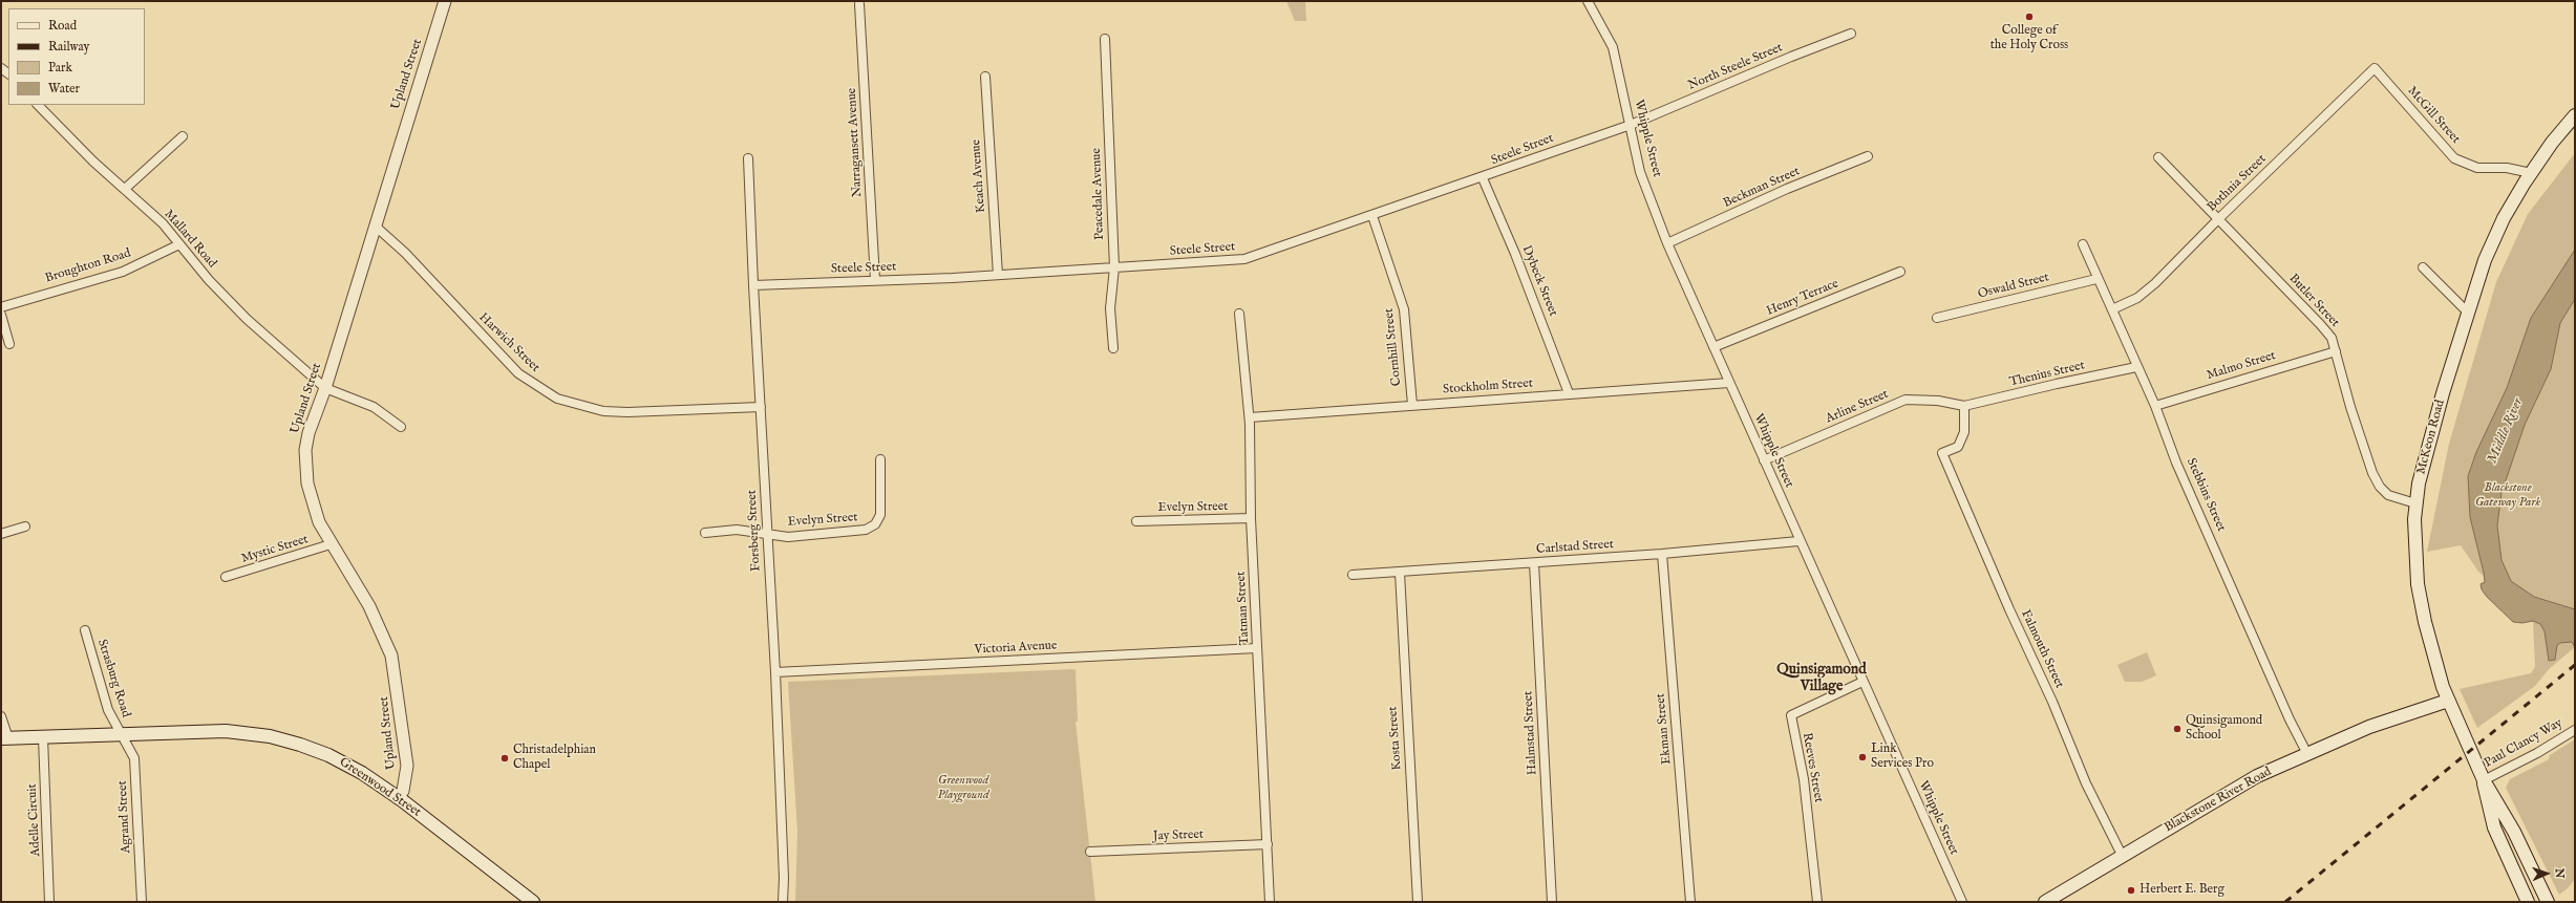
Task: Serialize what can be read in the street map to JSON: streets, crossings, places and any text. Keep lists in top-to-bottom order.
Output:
{
  "streets": {
    "main road": ["McKeon Road", "Greenwood Street", "Blackstone River Road"],
    "street": [
      "North Steele Street",
      "Upland Street",
      "McGill Street",
      "Whipple Street",
      "Narragansett Avenue",
      "Steele Street",
      "Keach Avenue",
      "Bothnia Street",
      "Beckman Street",
      "Peacedale Avenue",
      "Mallard Road",
      "Broughton Road",
      "Dybeck Street",
      "Oswald Street",
      "Henry Terrace",
      "Butler Street",
      "Harwich Street",
      "Cornhill Street",
      "Malmo Street",
      "Thenius Street",
      "Stockholm Street",
      "Arline Street",
      "Stebbins Street",
      "Evelyn Street",
      "Forsberg Street",
      "Carlstad Street",
      "Mystic Street",
      "Tatman Street",
      "Victoria Avenue",
      "Falmouth Street",
      "Strasburg Road",
      "Ekman Street",
      "Halmstad Street",
      "Kosta Street",
      "Paul Clancy Way",
      "Reeves Street",
      "Agrand Street",
      "Adelle Circuit",
      "Jay Street"
    ]
  },
  "crossings": [
    ["North Steele Street", "Whipple Street"],
    ["North Steele Street", "Steele Street"],
    ["Upland Street", "Mallard Road"],
    ["Upland Street", "Harwich Street"],
    ["Upland Street", "Mystic Street"],
    ["Upland Street", "Greenwood Street"],
    ["McGill Street", "Bothnia Street"],
    ["McGill Street", "McKeon Road"],
    ["Whipple Street", "Steele Street"],
    ["Whipple Street", "Beckman Street"],
    ["Whipple Street", "Henry Terrace"],
    ["Whipple Street", "Stockholm Street"],
    ["Whipple Street", "Arline Street"],
    ["Whipple Street", "Carlstad Street"],
    ["Whipple Street", "Reeves Street"],
    ["Narragansett Avenue", "Steele Street"],
    ["Steele Street", "Keach Avenue"],
    ["Steele Street", "Peacedale Avenue"],
    ["Steele Street", "Dybeck Street"],
    ["Steele Street", "Cornhill Street"],
    ["Steele Street", "Forsberg Street"],
    ["Bothnia Street", "Butler Street"],
    ["Bothnia Street", "Stebbins Street"],
    ["Mallard Road", "Broughton Road"],
    ["Dybeck Street", "Stockholm Street"],
    ["Oswald Street", "Stebbins Street"],
    ["Butler Street", "Malmo Street"],
    ["Butler Street", "McKeon Road"],
    ["Harwich Street", "Forsberg Street"],
    ["Cornhill Street", "Stockholm Street"],
    ["Malmo Street", "Stebbins Street"],
    ["Thenius Street", "Arline Street"],
    ["Thenius Street", "Stebbins Street"],
    ["Thenius Street", "Falmouth Street"],
    ["Stockholm Street", "Tatman Street"],
    ["Arline Street", "Falmouth Street"],
    ["McKeon Road", "Paul Clancy Way"],
    ["McKeon Road", "Blackstone River Road"],
    ["Stebbins Street", "Blackstone River Road"],
    ["Evelyn Street", "Forsberg Street"],
    ["Evelyn Street", "Tatman Street"],
    ["Forsberg Street", "Victoria Avenue"],
    ["Carlstad Street", "Ekman Street"],
    ["Carlstad Street", "Halmstad Street"],
    ["Carlstad Street", "Kosta Street"],
    ["Tatman Street", "Victoria Avenue"],
    ["Tatman Street", "Jay Street"],
    ["Falmouth Street", "Blackstone River Road"],
    ["Strasburg Road", "Greenwood Street"],
    ["Strasburg Road", "Agrand Street"],
    ["Greenwood Street", "Agrand Street"],
    ["Greenwood Street", "Adelle Circuit"]
  ],
  "districts": ["Quinsigamond Village"],
  "water": ["Middle River"],
  "parks": ["Blackstone Gateway Park", "Greenwood Playground"],
  "places": [
    "College of the Holy Cross",
    "Quinsigamond School",
    "Link Services Pro",
    "Christadelphian Chapel",
    "Herbert E. Berg"
  ],
  "legend": [
    "Road",
    "Railway",
    "Park",
    "Water"
  ],
  "north": "right"
}
